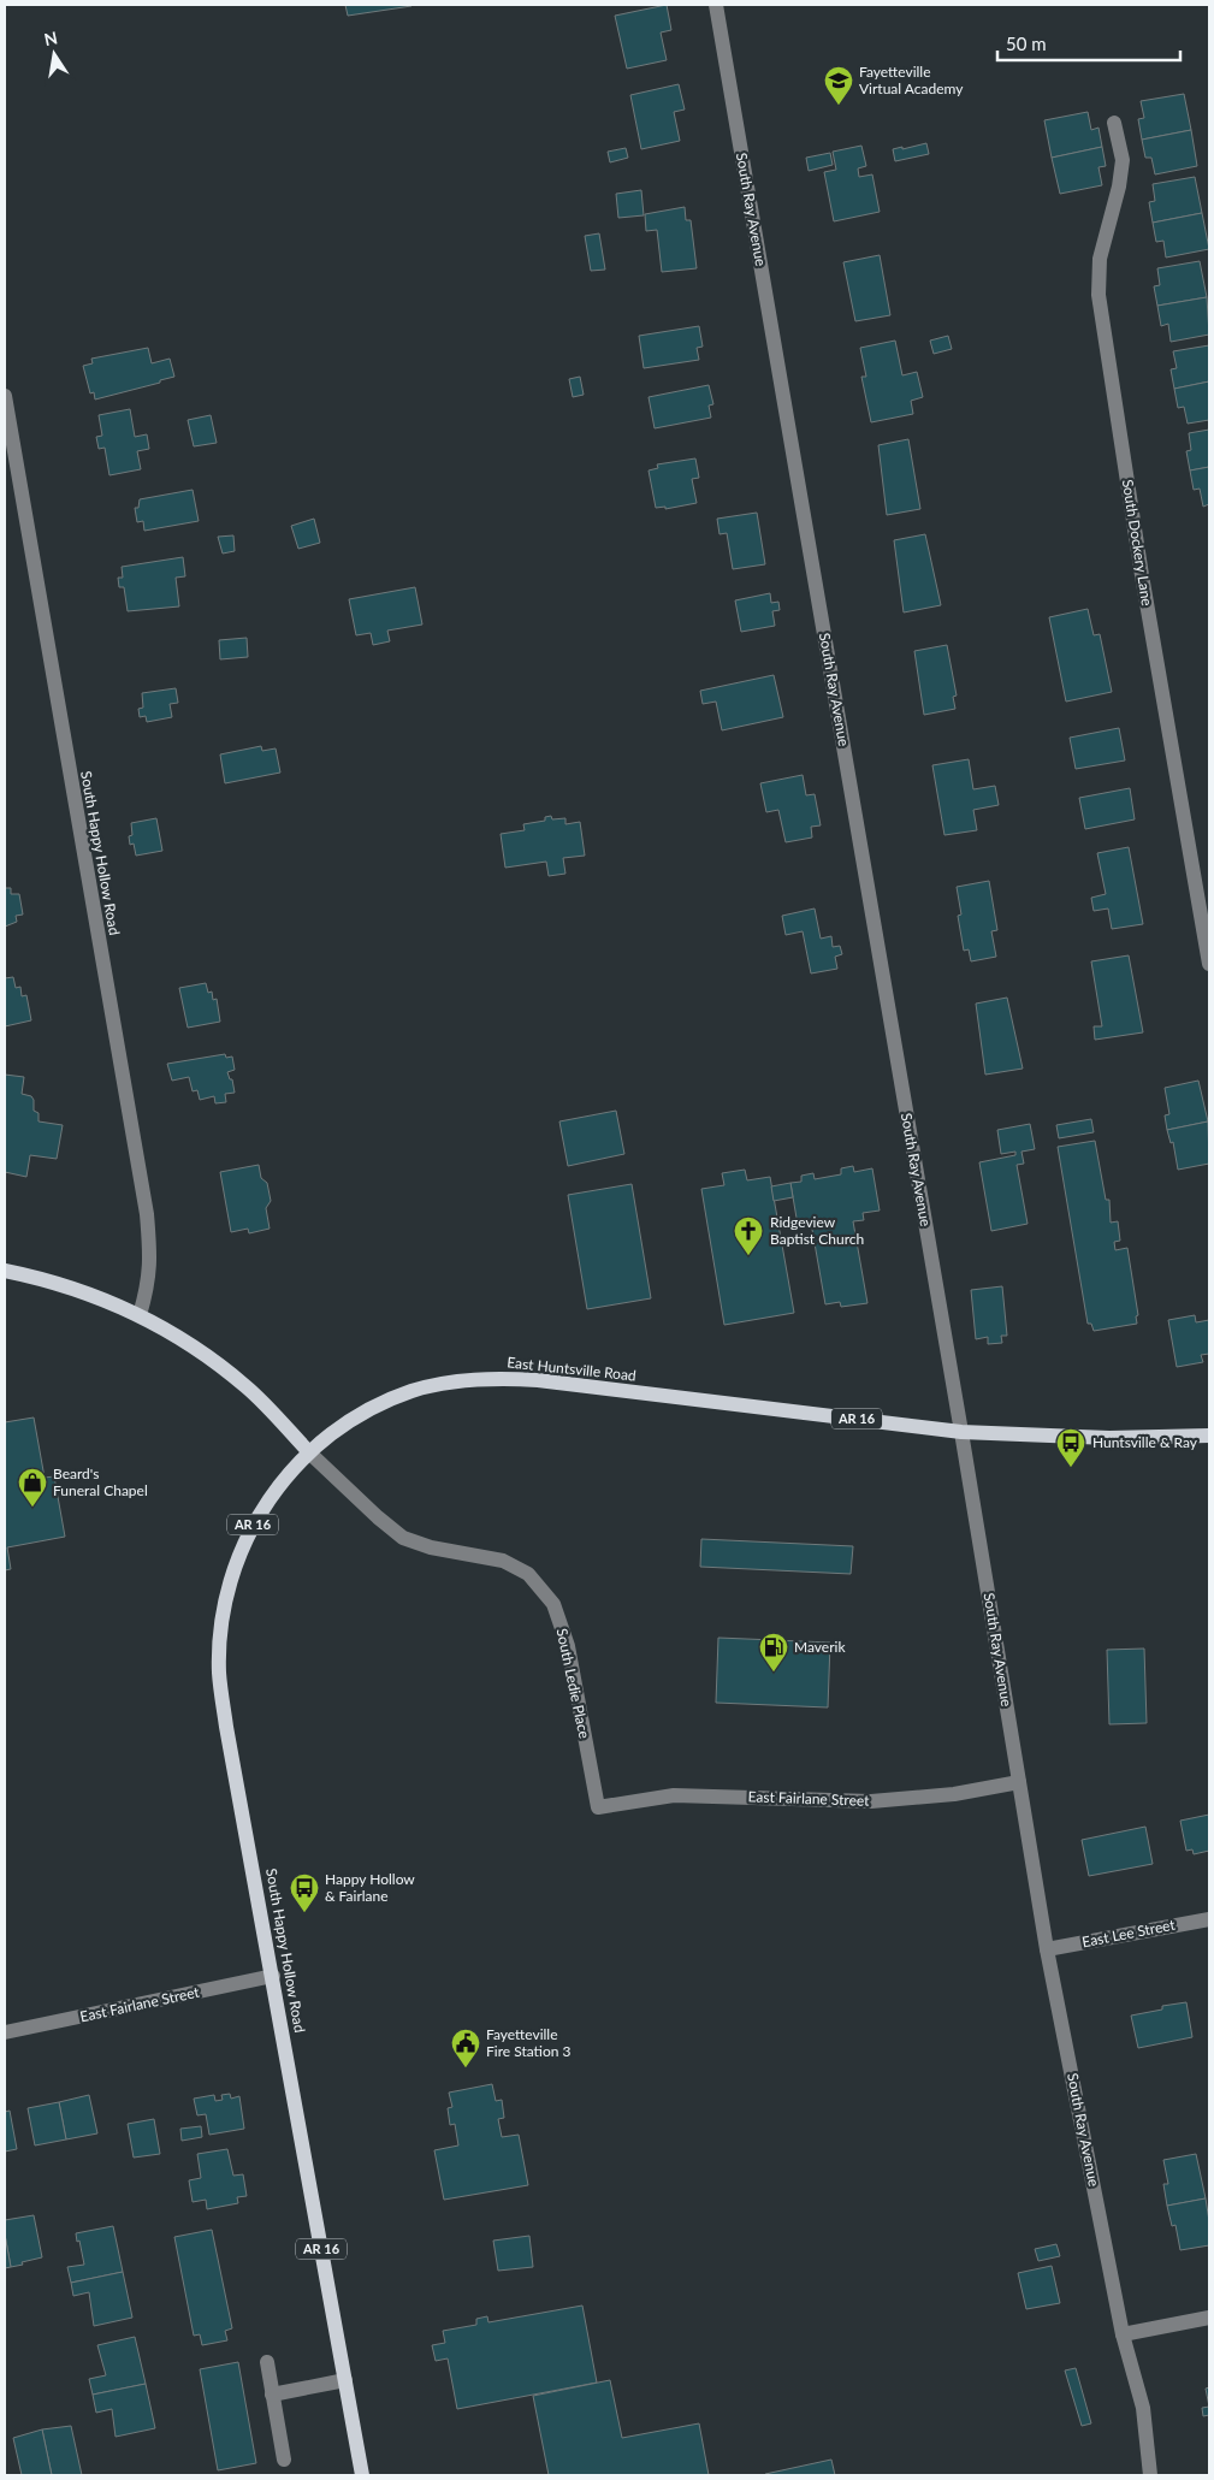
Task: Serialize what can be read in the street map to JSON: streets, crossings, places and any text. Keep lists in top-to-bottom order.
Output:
{
  "streets": {
    "main road": ["South Happy Hollow Road", "East Huntsville Road", "AR 16"],
    "street": [
      "South Ray Avenue",
      "South Dockery Lane",
      "South Ledie Place",
      "East Fairlane Street",
      "East Lee Street"
    ]
  },
  "crossings": [
    ["South Ray Avenue", "East Huntsville Road"],
    ["South Ray Avenue", "East Fairlane Street"],
    ["South Ray Avenue", "East Lee Street"],
    ["South Happy Hollow Road", "East Huntsville Road"],
    ["South Happy Hollow Road", "South Ledie Place"],
    ["South Happy Hollow Road", "East Fairlane Street"],
    ["East Huntsville Road", "South Ledie Place"],
    ["South Ledie Place", "East Fairlane Street"]
  ],
  "places": {
    "school or university": ["Fayetteville Virtual Academy"],
    "church": ["Ridgeview Baptist Church"],
    "bus stop": ["Huntsville & Ray", "Happy Hollow & Fairlane"],
    "shop": ["Beard's Funeral Chapel"],
    "fuel station": ["Maverik"],
    "public building": ["Fayetteville Fire Station 3"]
  },
  "scale_bar": "50 m",
  "north": "top"
}
